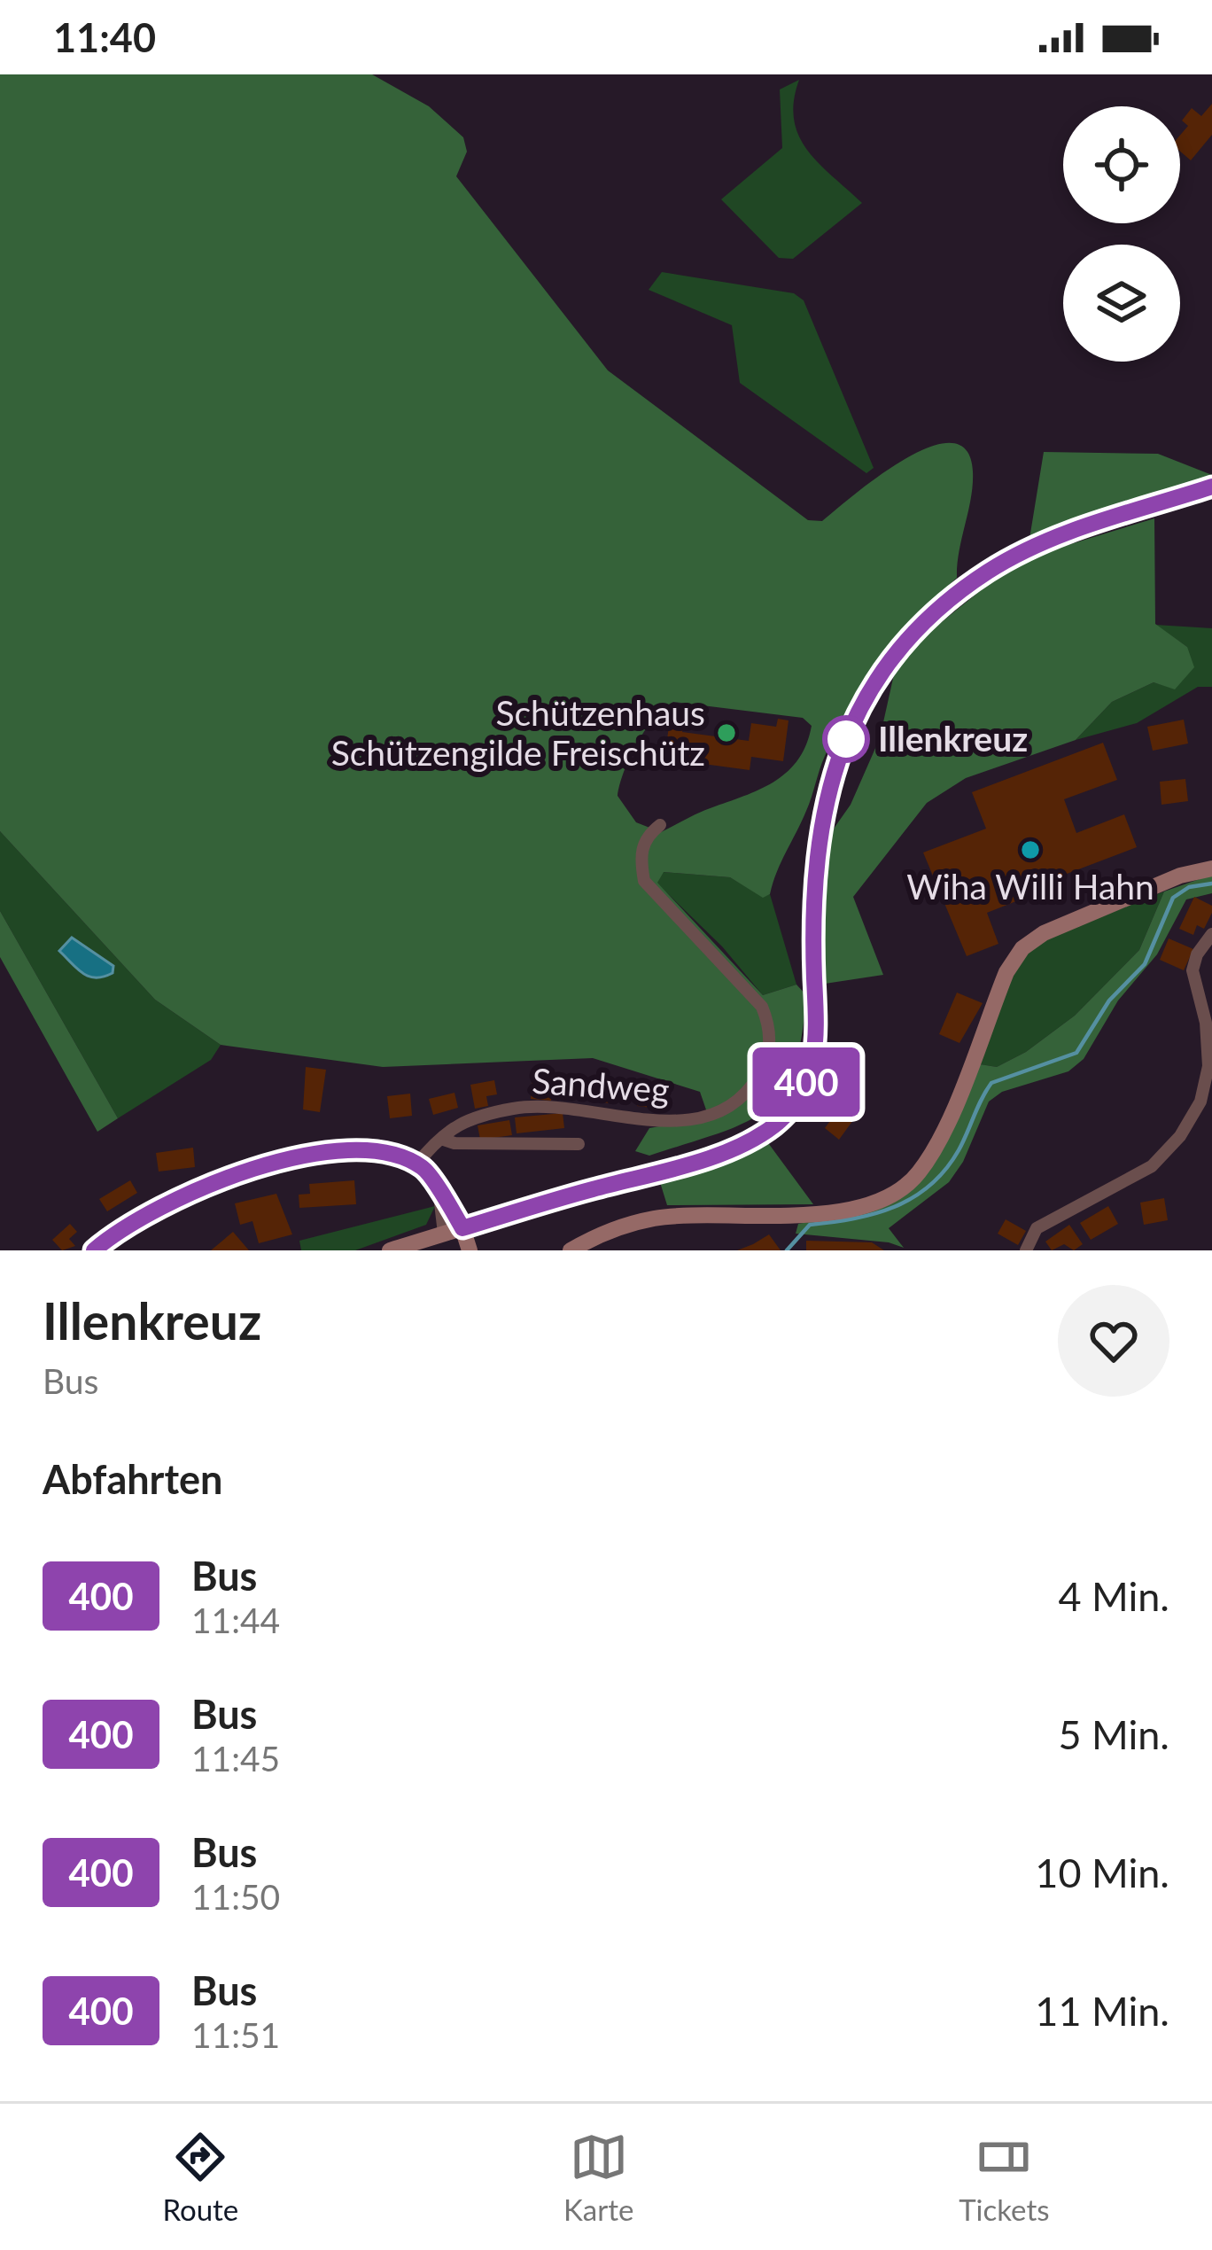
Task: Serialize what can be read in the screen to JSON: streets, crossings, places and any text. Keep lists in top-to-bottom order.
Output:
{
  "streets": {
    "street": ["Sandweg"]
  },
  "places": ["Schützenhaus Schützengilde Freischütz", "Illenkreuz", "Wiha Willi Hahn"],
  "lines": ["bus line 400"],
  "page": {
    "status": "11:40",
    "on_map": "400",
    "heading": [
      ["Illenkreuz", "Bus"],
      "Abfahrten"
    ],
    "list": [
      {
        "mark": "400",
        "name": "Bus",
        "note": "11:44",
        "value": "4 Min."
      },
      {
        "mark": "400",
        "name": "Bus",
        "note": "11:45",
        "value": "5 Min."
      },
      {
        "mark": "400",
        "name": "Bus",
        "note": "11:50",
        "value": "10 Min."
      },
      {
        "mark": "400",
        "name": "Bus",
        "note": "11:51",
        "value": "11 Min."
      }
    ],
    "tabs": ["Route", "Karte", "Tickets"]
  }
}
